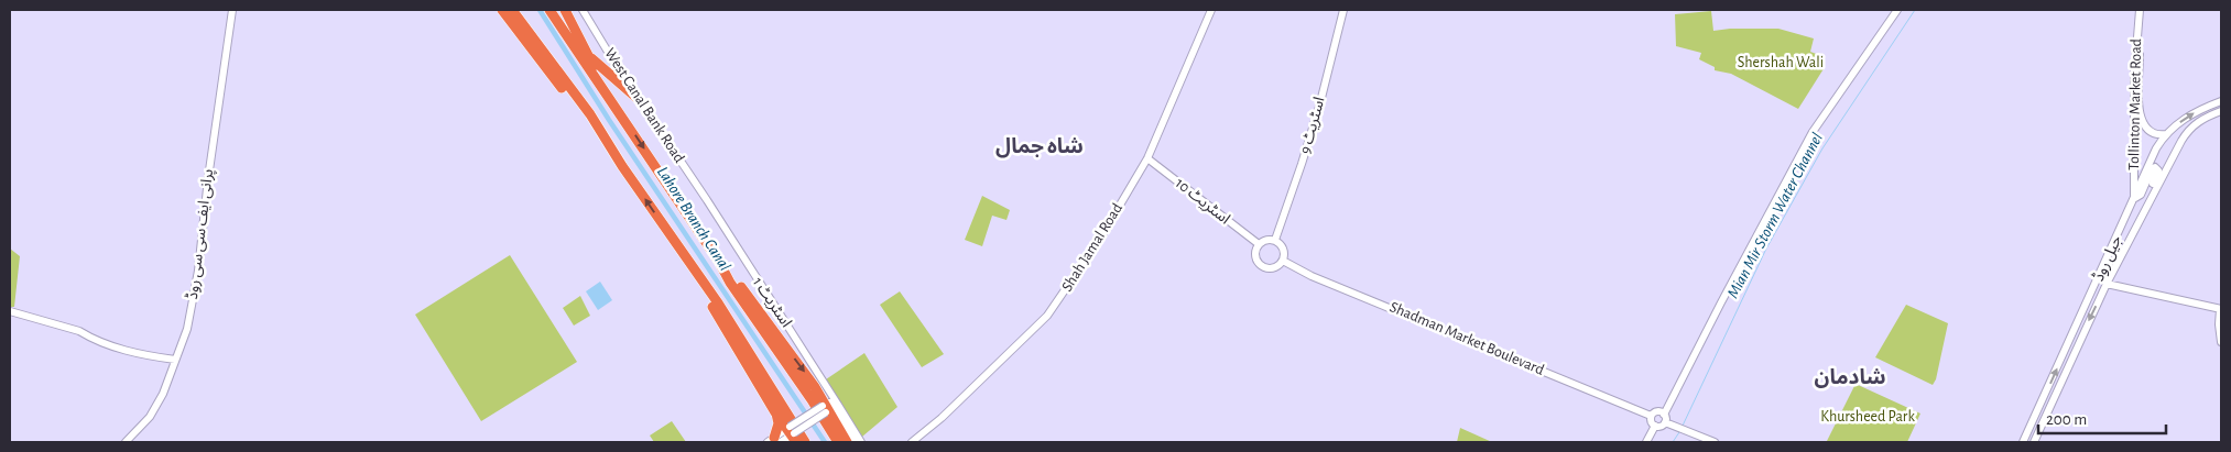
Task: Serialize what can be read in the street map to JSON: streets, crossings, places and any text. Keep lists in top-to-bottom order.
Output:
{
  "streets": {
    "main road": [
      "Tollinton Market Road",
      "West Canal Bank Road",
      "اسٹریٹ 9",
      "اسٹریٹ 10",
      "پرانی ایف سی سی روڈ",
      "Shah Jamal Road",
      "جیل روڈ",
      "اسٹریٹ 1",
      "Shadman Market Boulevard"
    ]
  },
  "crossings": [
    ["Tollinton Market Road", "جیل روڈ"],
    ["West Canal Bank Road", "اسٹریٹ 1"],
    ["اسٹریٹ 9", "اسٹریٹ 10"],
    ["اسٹریٹ 9", "Shadman Market Boulevard"],
    ["اسٹریٹ 10", "Shah Jamal Road"],
    ["اسٹریٹ 10", "Shadman Market Boulevard"]
  ],
  "districts": ["شاہ جمال", "شادمان"],
  "water": ["Mian Mir Storm Water Channel", "Lahore Branch Canal"],
  "parks": ["Shershah Wali", "Khursheed Park"],
  "scale_bar": "200 m"
}
